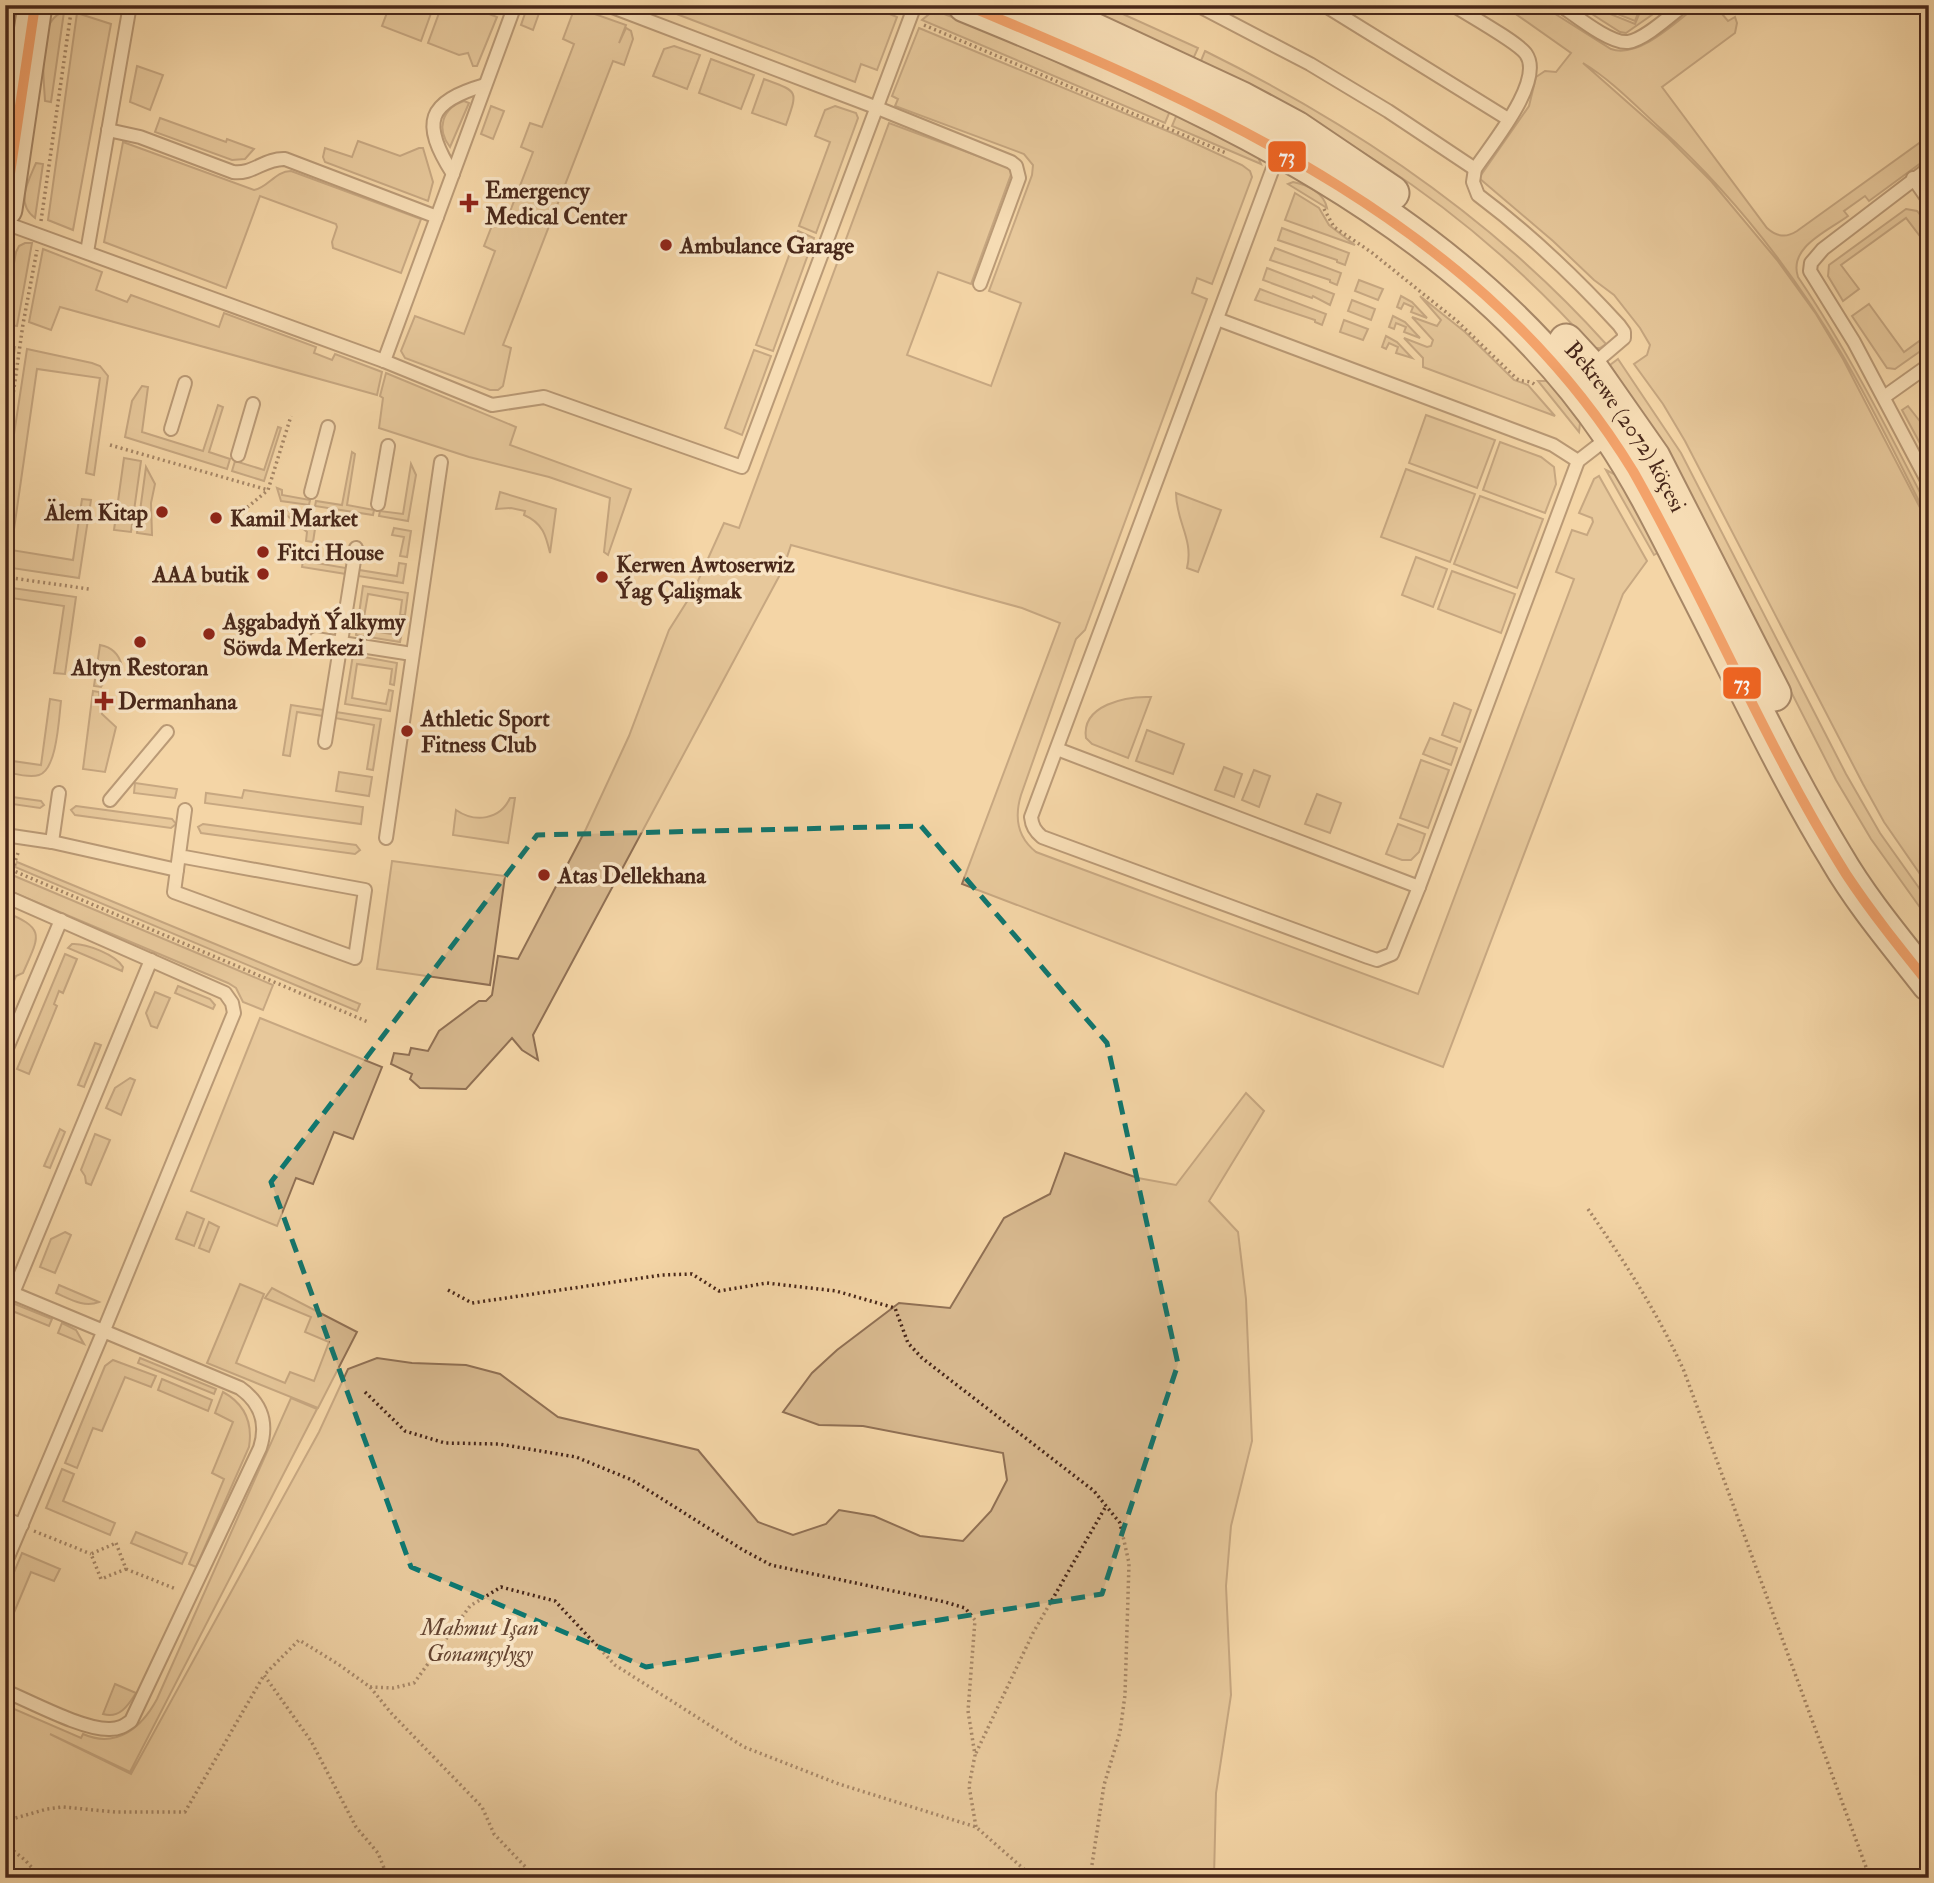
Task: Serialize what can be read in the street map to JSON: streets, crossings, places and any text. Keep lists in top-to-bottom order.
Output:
{
  "streets": {
    "main road": ["Bekrewe (2072) köçesi"]
  },
  "parks": ["Mahmut Işan Gonamçylygy"],
  "places": {
    "health": ["Emergency Medical Center", "Dermanhana"],
    "other": [
      "Ambulance Garage",
      "Älem Kitap",
      "Kamil Market",
      "Fitci House",
      "AAA butik",
      "Kerwen Awtoserwiz Ýag Çalişmak",
      "Aşgabadyň Ýalkymy Söwda Merkezi",
      "Altyn Restoran",
      "Athletic Sport Fitness Club",
      "Atas Dellekhana"
    ]
  },
  "lines": ["transit line 73"]
}
